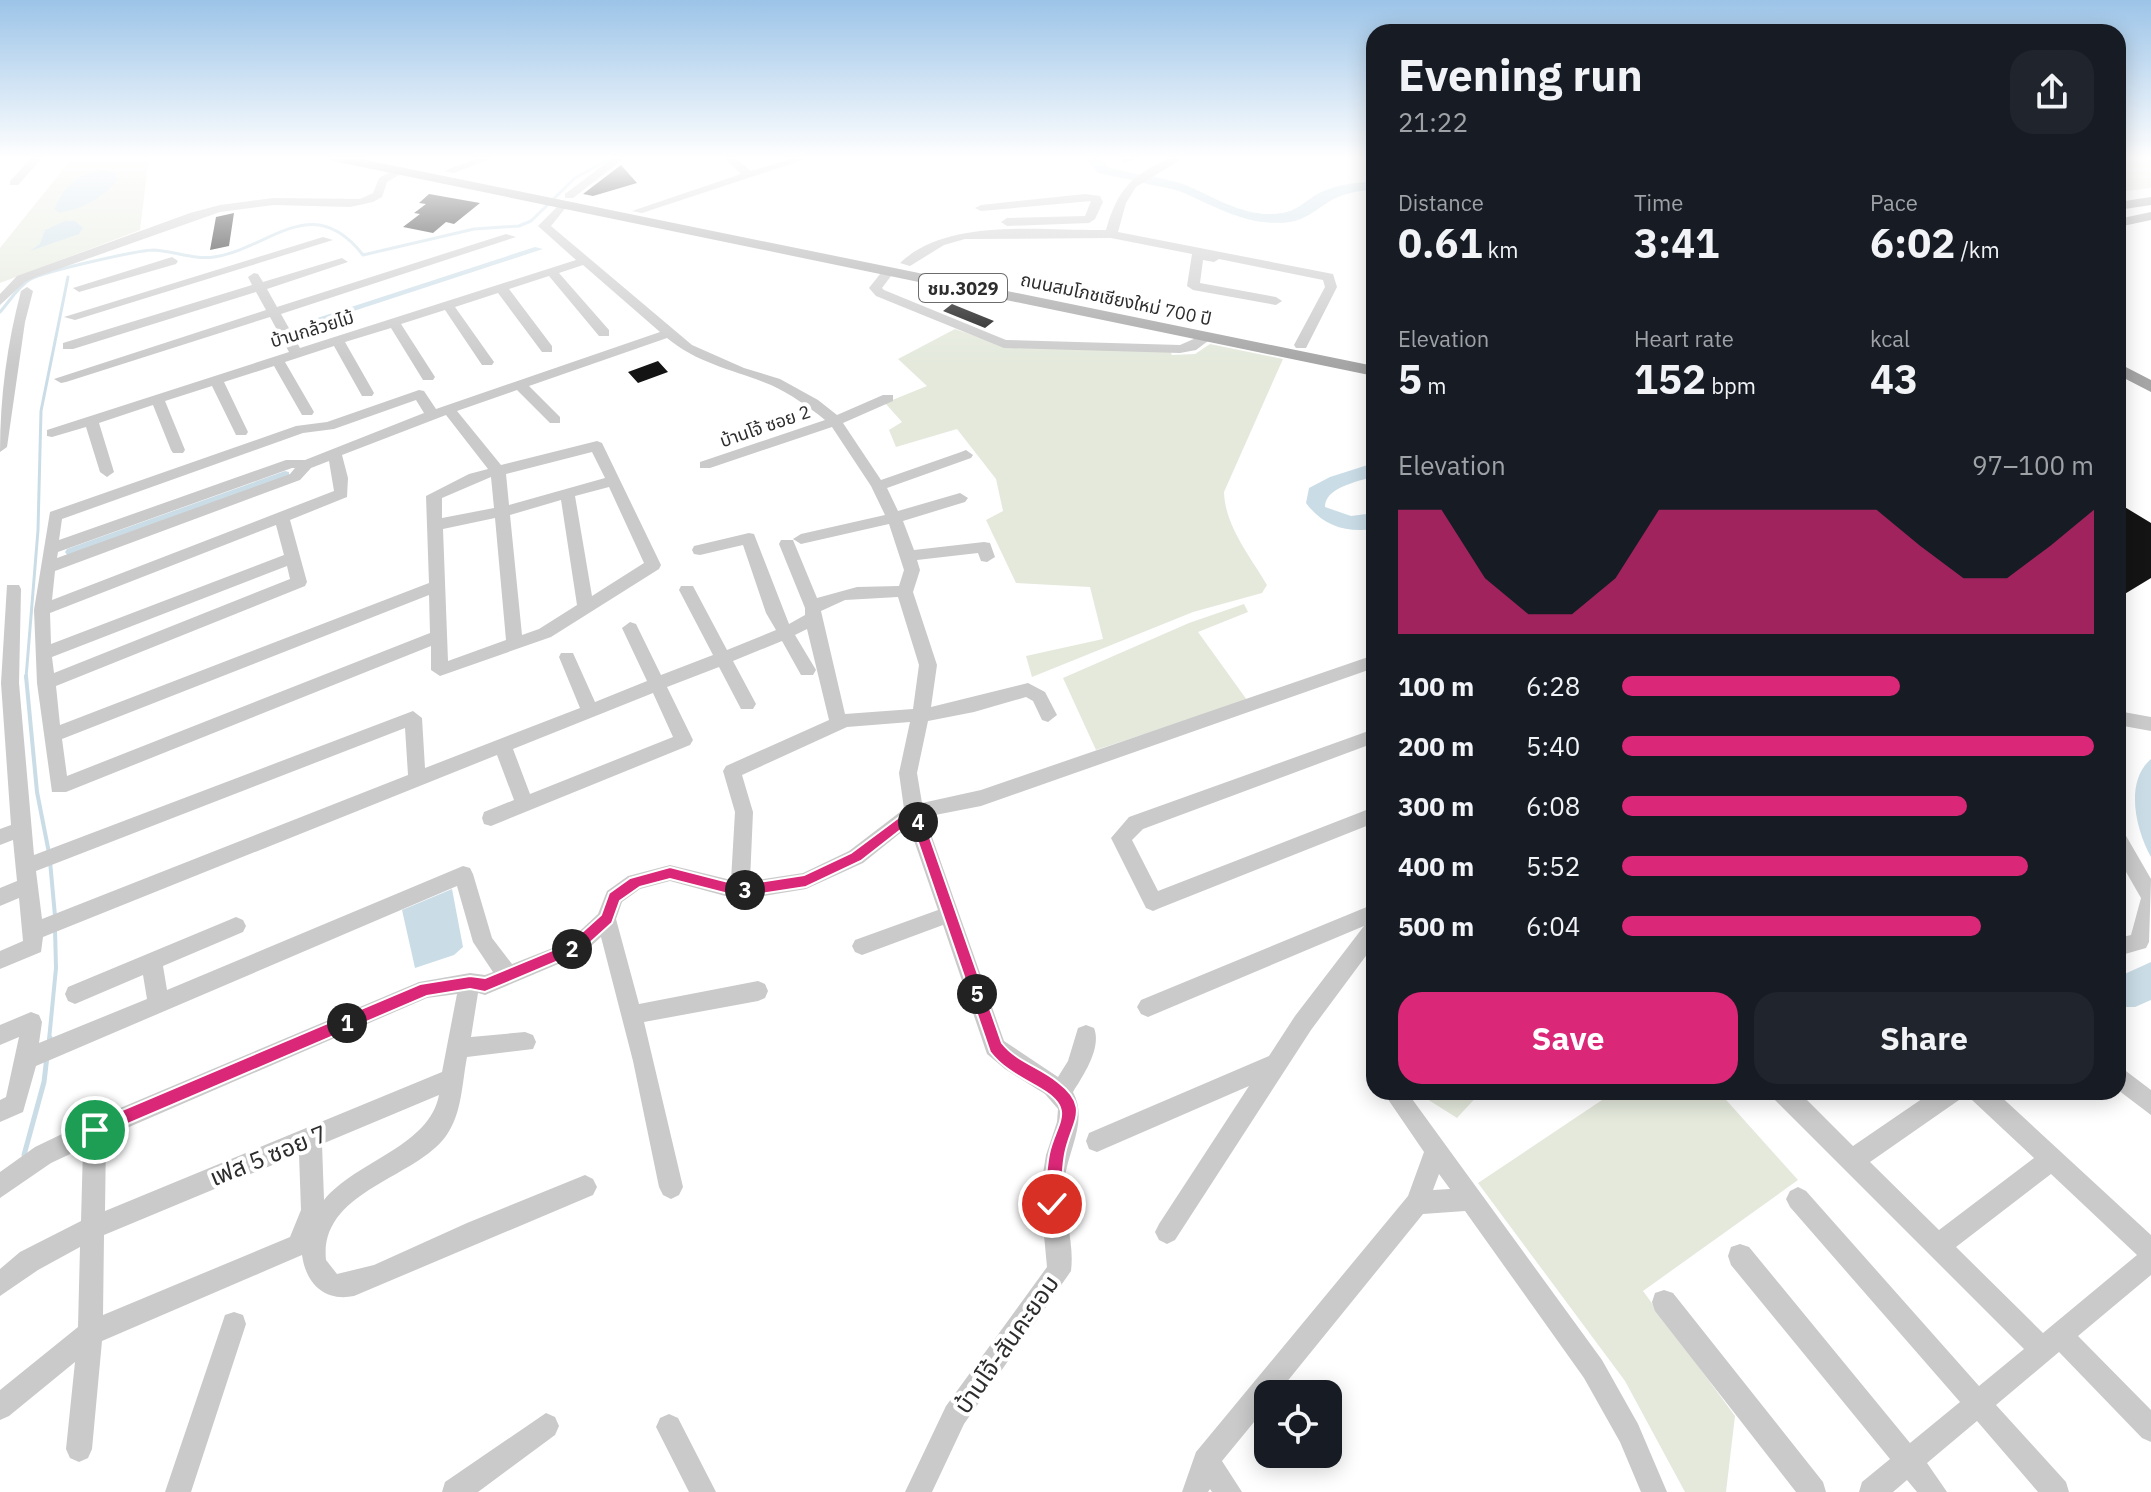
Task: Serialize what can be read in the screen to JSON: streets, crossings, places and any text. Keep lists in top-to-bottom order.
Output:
{
  "streets": {
    "main road": ["ชม.3029", "ถนนสมโภชเชียงใหม่ 700 ปี"],
    "street": [
      "บ้านกล้วยไม้",
      "บ้านโจ้ ซอย 2",
      "เฟส 5 ซอย 7",
      "บ้านโจ้-สันคะยอม"
    ]
  },
  "page": {
    "heading": ["Evening run", "21:22"],
    "stats": [
      ["Distance", "0.61 km"],
      ["Time", "3:41"],
      ["Pace", "6:02 /km"],
      ["Elevation", "5 m"],
      ["Heart rate", "152 bpm"],
      ["kcal", "43"]
    ],
    "chart": ["Elevation", "97–100 m"],
    "list": [
      {
        "name": "100 m",
        "note": "6:28"
      },
      {
        "name": "200 m",
        "note": "5:40"
      },
      {
        "name": "300 m",
        "note": "6:08"
      },
      {
        "name": "400 m",
        "note": "5:52"
      },
      {
        "name": "500 m",
        "note": "6:04"
      }
    ],
    "pins": [
      "4",
      "3",
      "2",
      "5",
      "1"
    ],
    "buttons": ["Save", "Share"]
  }
}
